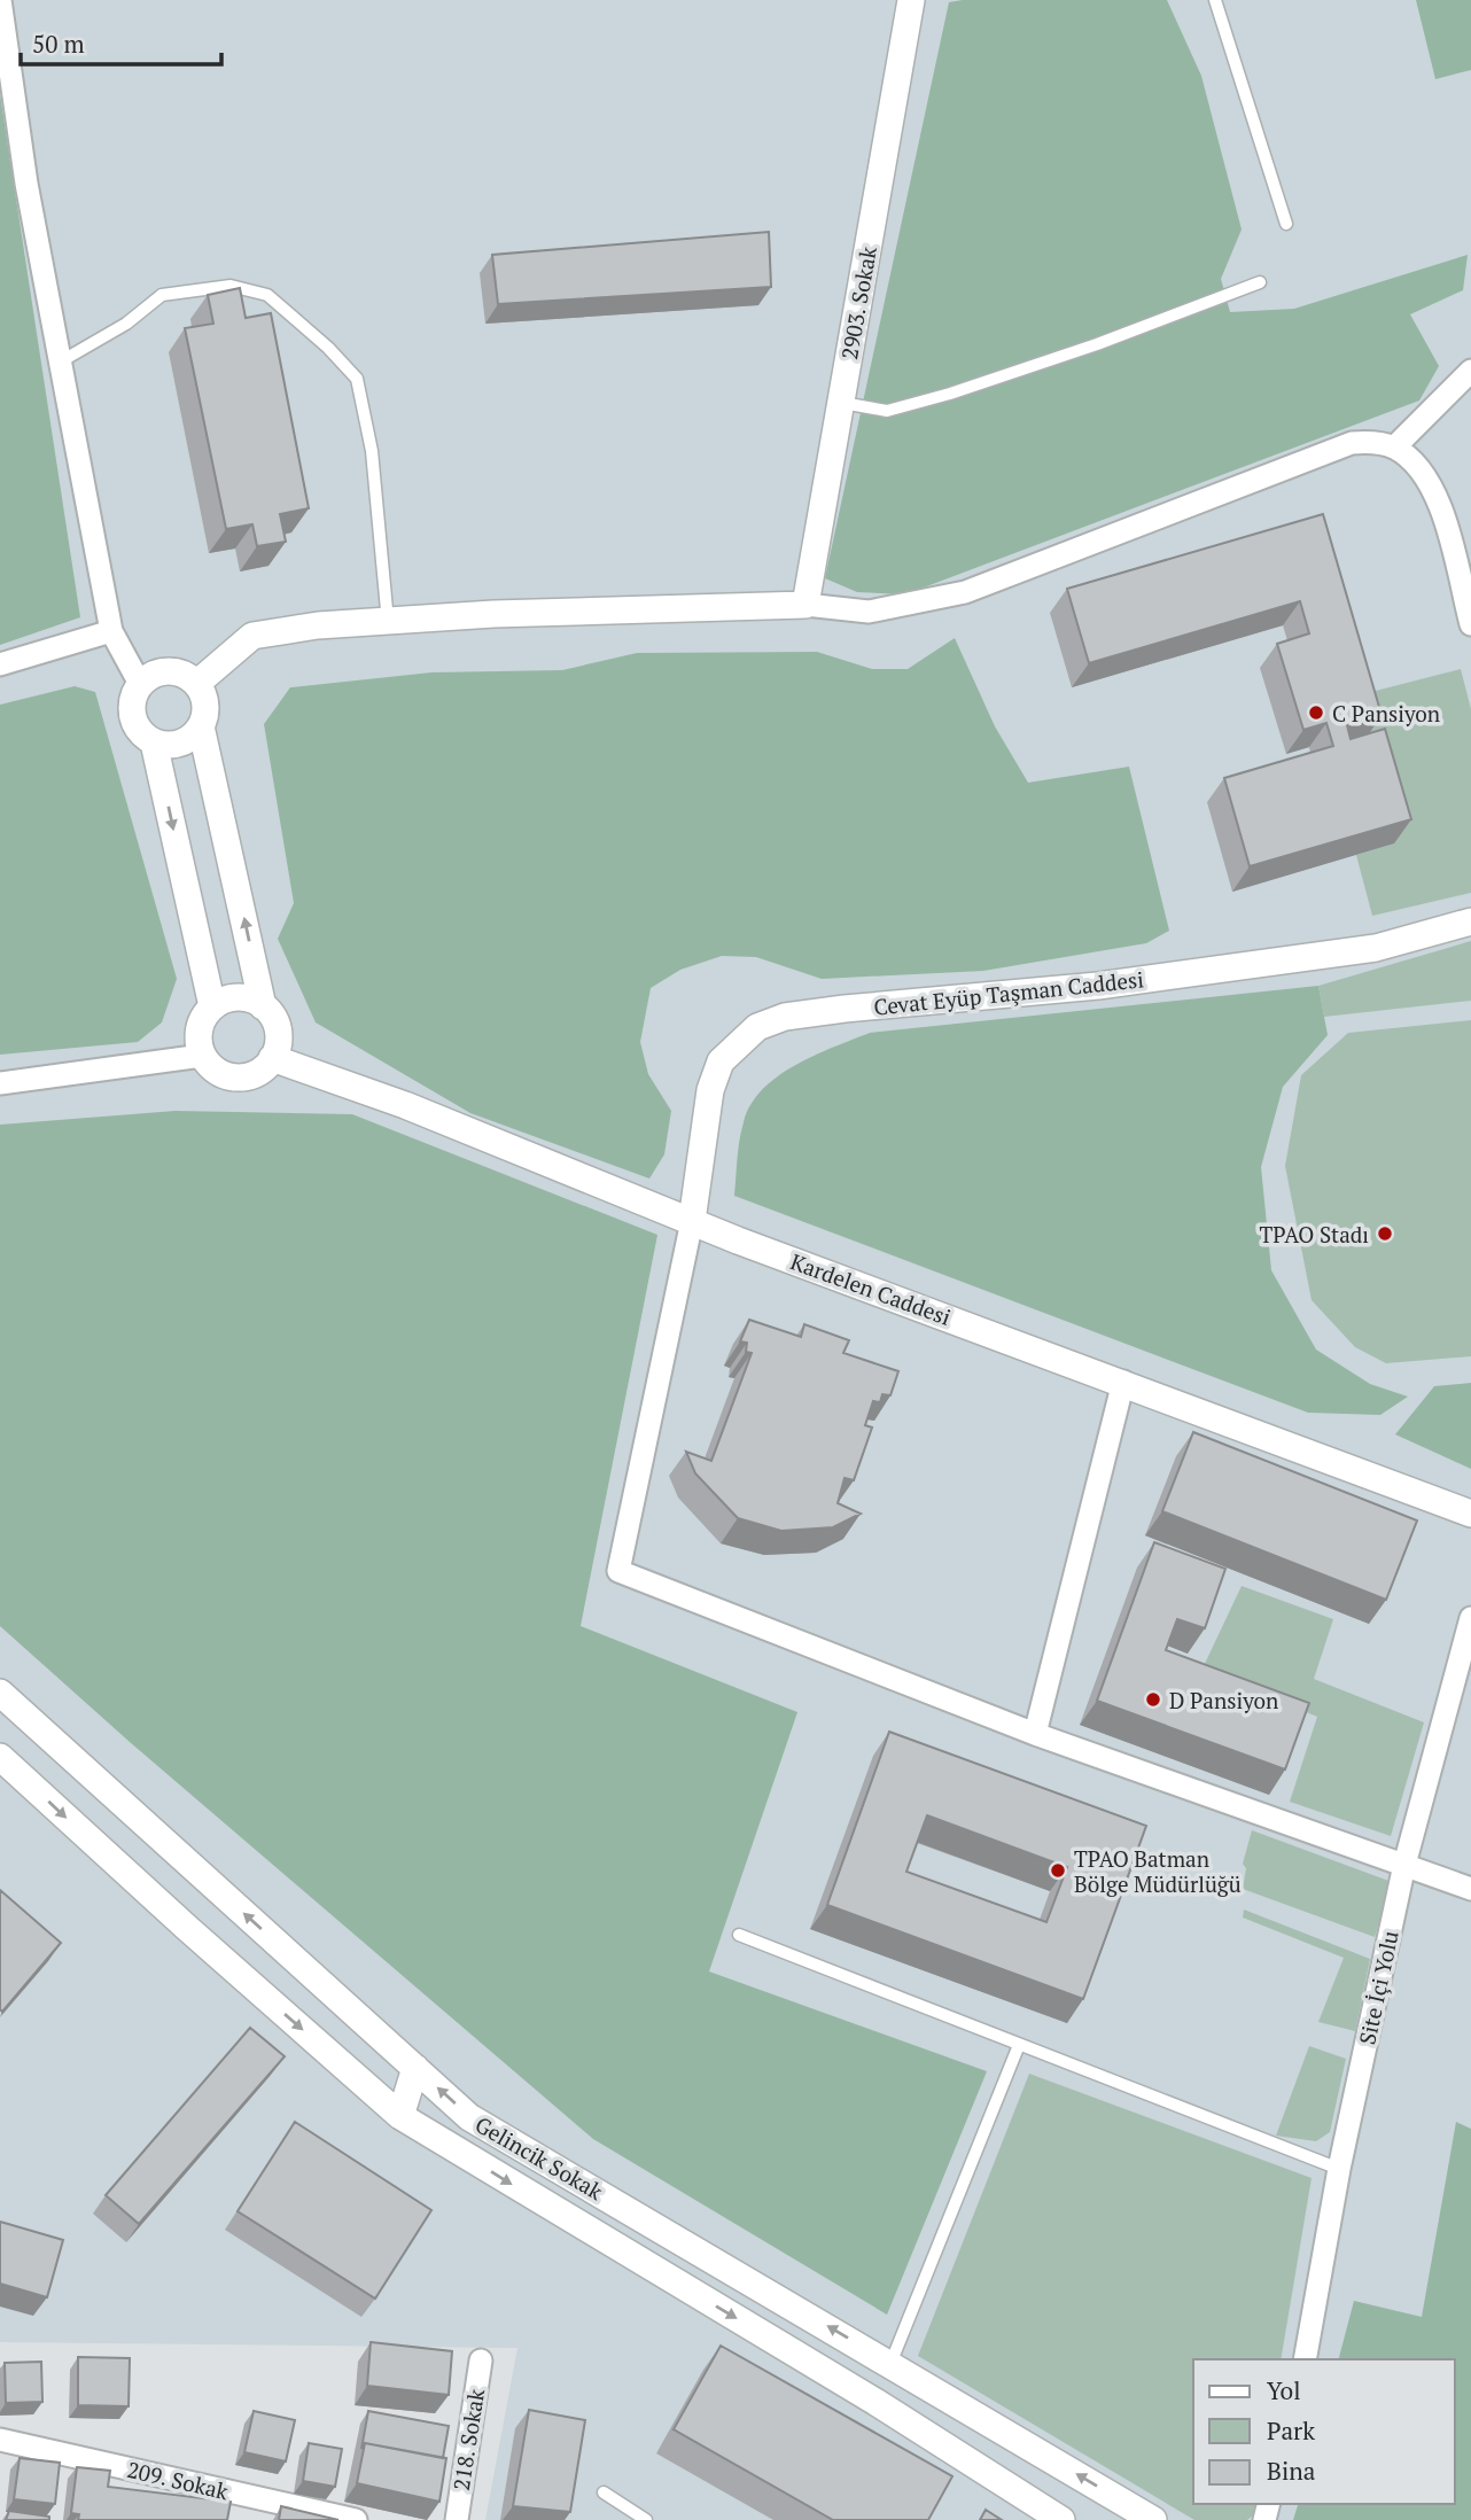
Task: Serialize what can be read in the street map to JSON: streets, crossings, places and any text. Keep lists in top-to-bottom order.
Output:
{
  "streets": {
    "street": [
      "2903. Sokak",
      "Cevat Eyüp Taşman Caddesi",
      "Kardelen Caddesi",
      "Site İçi Yolu",
      "Gelincik Sokak",
      "218. Sokak",
      "209. Sokak"
    ]
  },
  "crossings": [
    ["Cevat Eyüp Taşman Caddesi", "Kardelen Caddesi"]
  ],
  "places": [
    "C Pansiyon",
    "TPAO Stadı",
    "D Pansiyon",
    "TPAO Batman Bölge Müdürlüğü"
  ],
  "legend": ["Yol", "Park", "Bina"],
  "scale_bar": "50 m"
}
